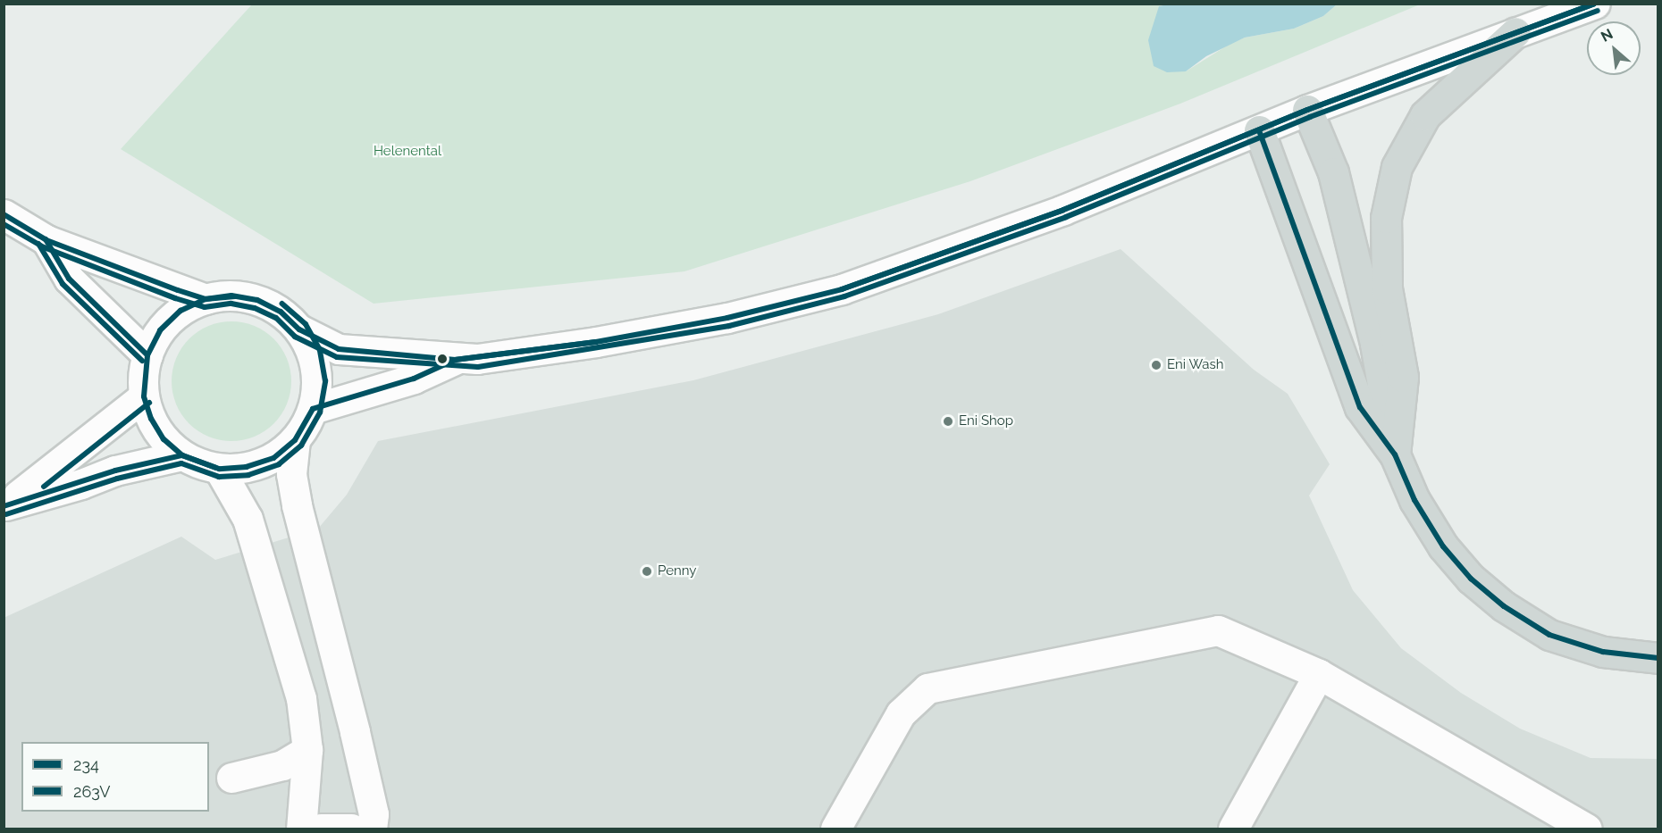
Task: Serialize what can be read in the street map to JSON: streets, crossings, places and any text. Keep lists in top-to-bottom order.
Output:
{
  "parks": ["Helenental"],
  "places": ["Eni Wash", "Eni Shop", "Penny"],
  "lines": ["transit line 234", "transit line 263V"],
  "legend": ["234", "263V"],
  "north": "top left"
}
